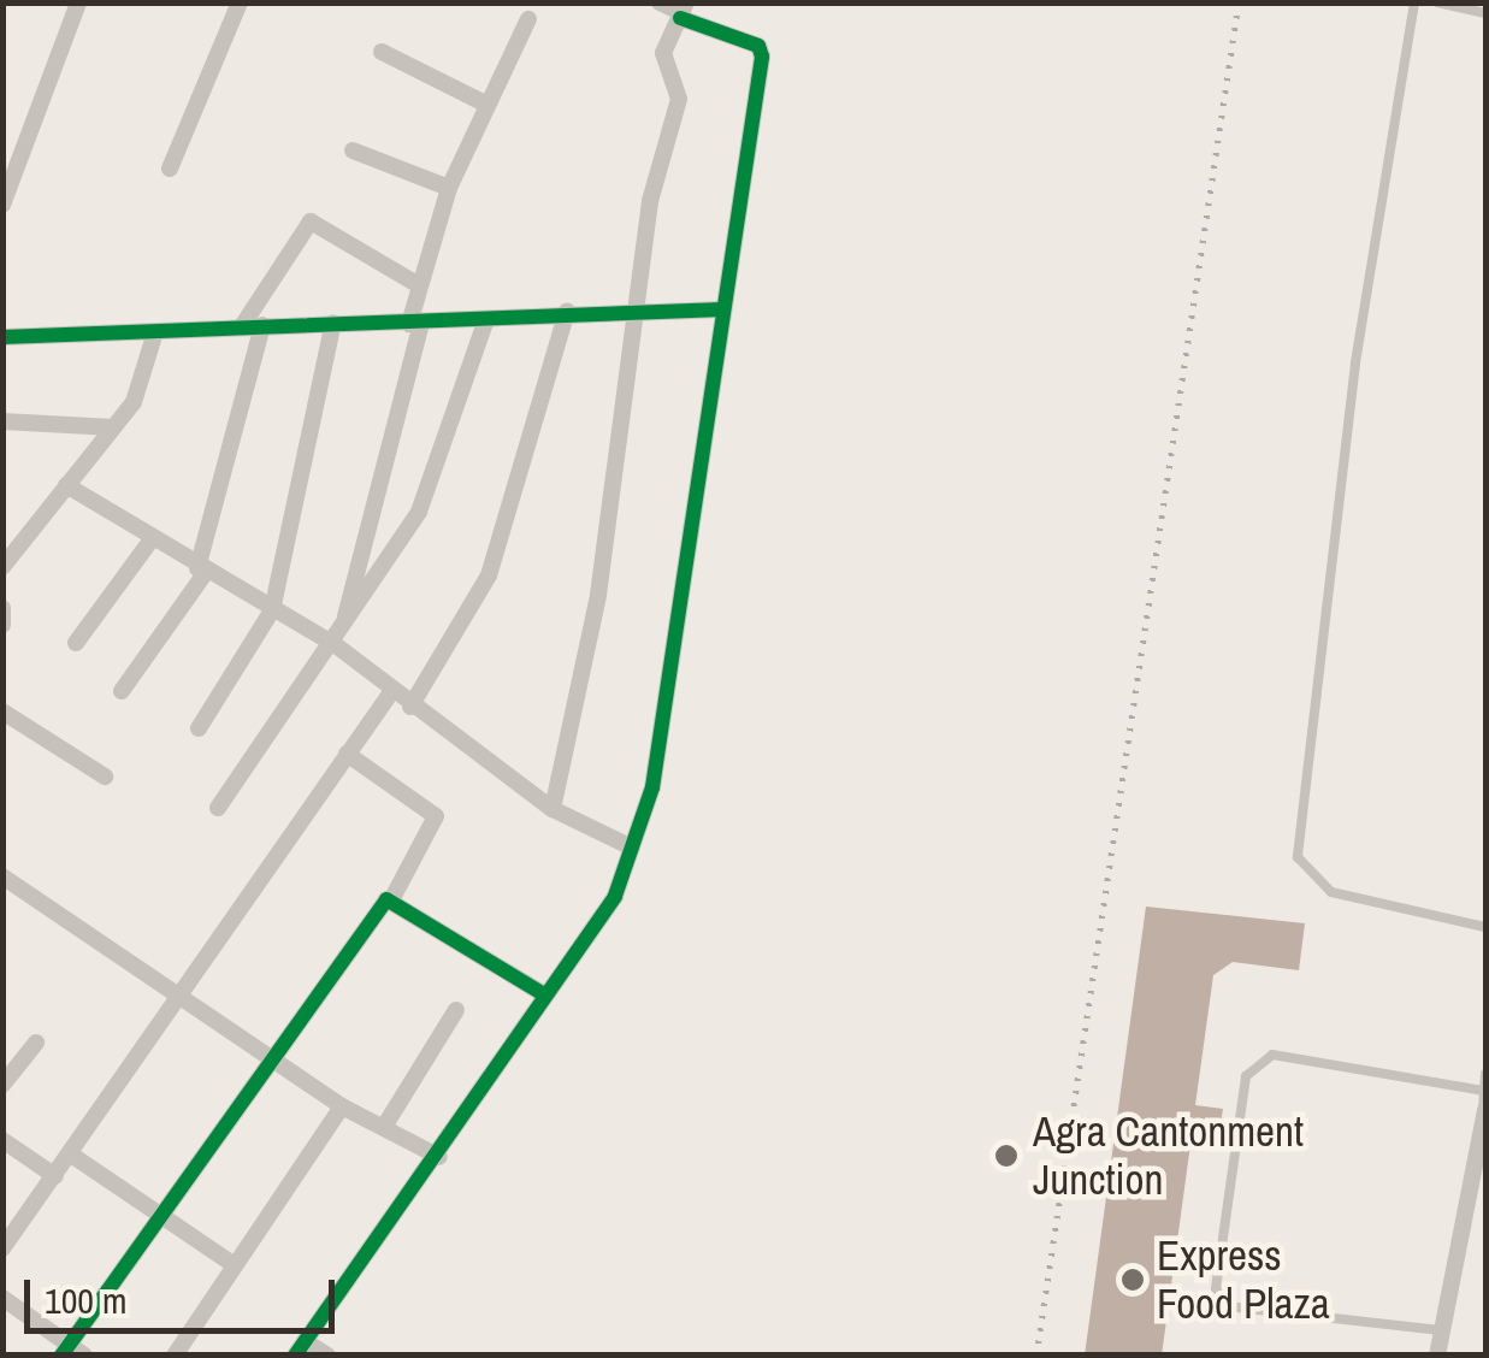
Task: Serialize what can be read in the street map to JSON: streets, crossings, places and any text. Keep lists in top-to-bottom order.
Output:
{
  "places": ["Agra Cantonment Junction", "Express Food Plaza"],
  "scale_bar": "100 m"
}
